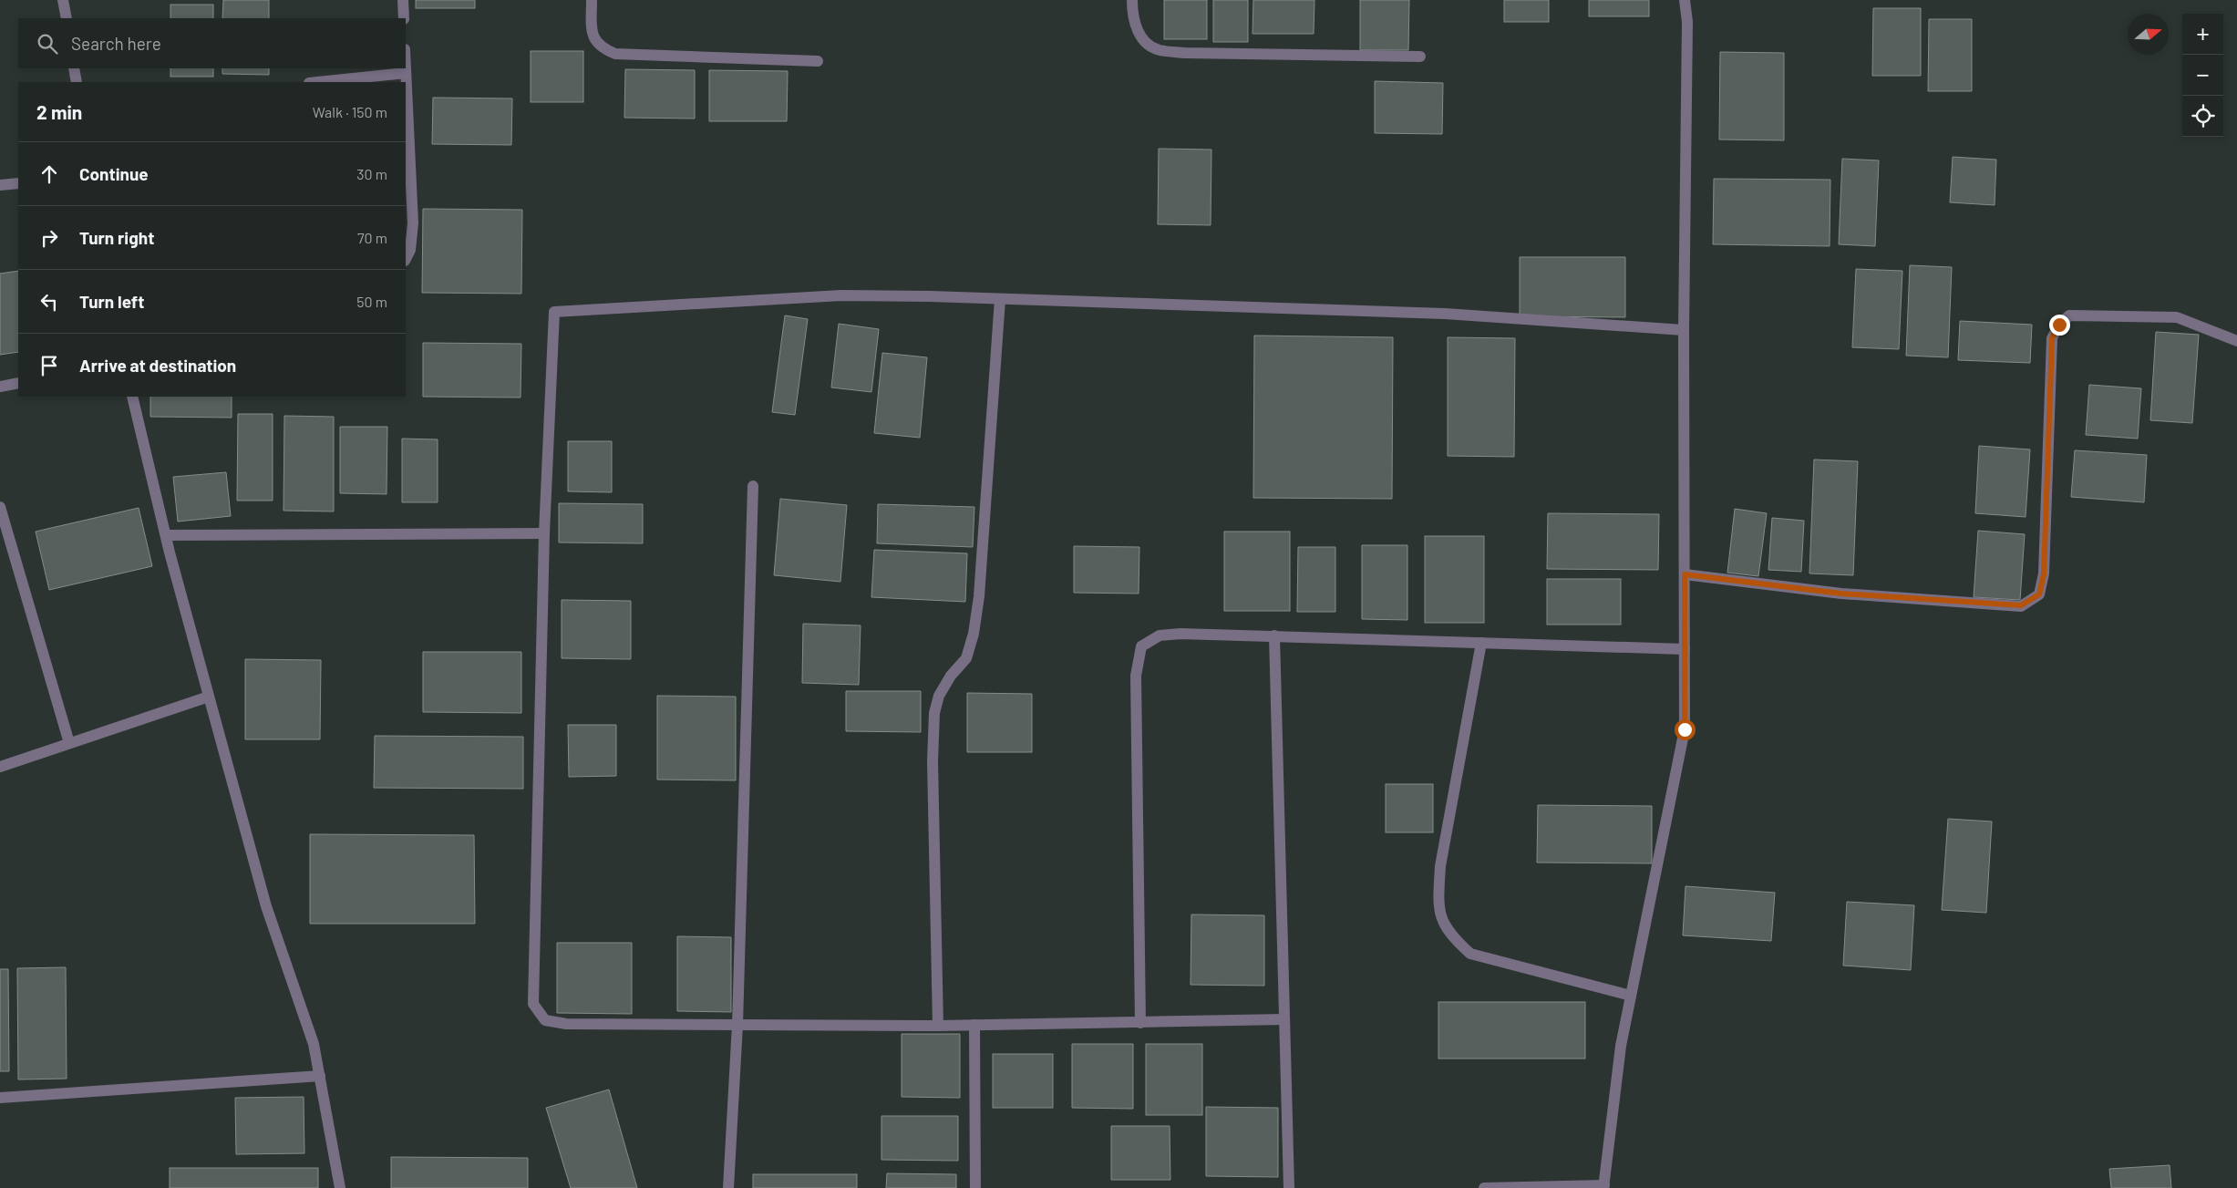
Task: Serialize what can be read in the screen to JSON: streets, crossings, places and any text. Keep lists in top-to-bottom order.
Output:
{
  "north": "right",
  "page": {
    "map_buttons": ["+", "−"],
    "search": "Search here",
    "heading": ["2 min", "Walk · 150 m"],
    "list": [
      ["Continue", "30 m"],
      ["Turn right", "70 m"],
      ["Turn left", "50 m"],
      "Arrive at destination"
    ]
  }
}
